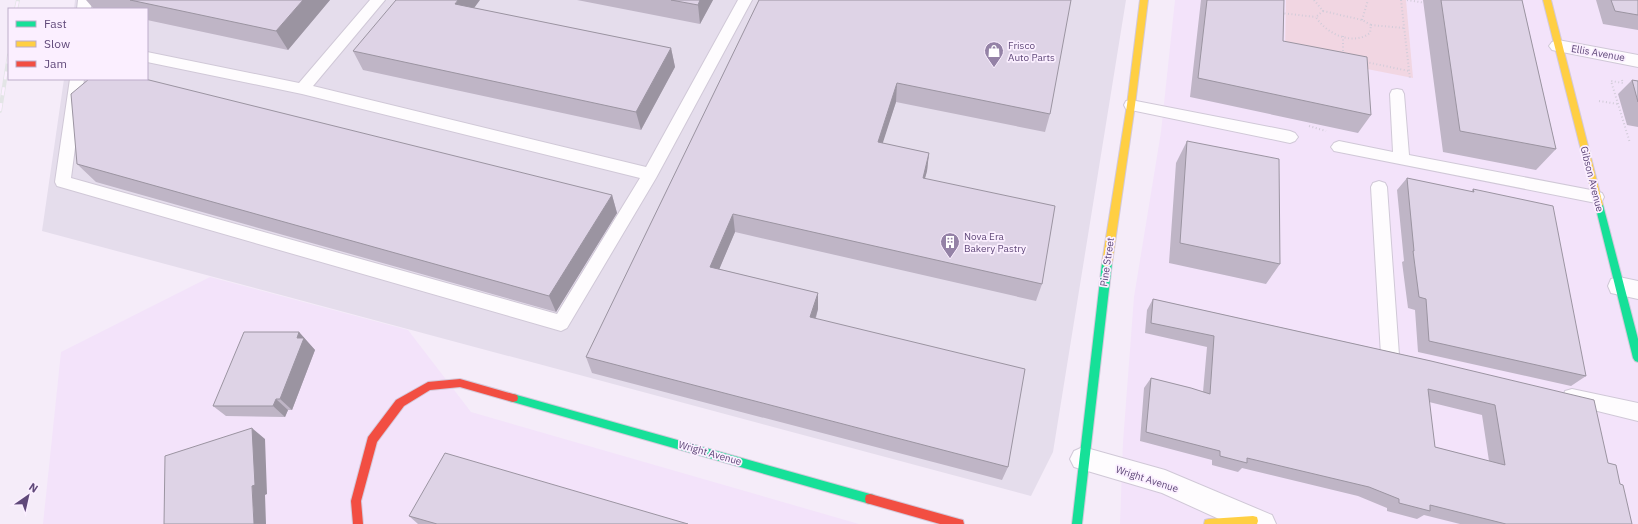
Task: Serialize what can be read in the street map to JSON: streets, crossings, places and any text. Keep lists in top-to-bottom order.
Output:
{
  "streets": {
    "street": [
      "Ellis Avenue",
      "Gibson Avenue",
      "Pine Street",
      "Wright Avenue"
    ]
  },
  "crossings": [
    ["Ellis Avenue", "Gibson Avenue"],
    ["Pine Street", "Wright Avenue"]
  ],
  "places": {
    "shop": ["Frisco Auto Parts"],
    "building": ["Nova Era Bakery Pastry"]
  },
  "legend": ["Fast", "Slow", "Jam"],
  "north": "top right"
}
